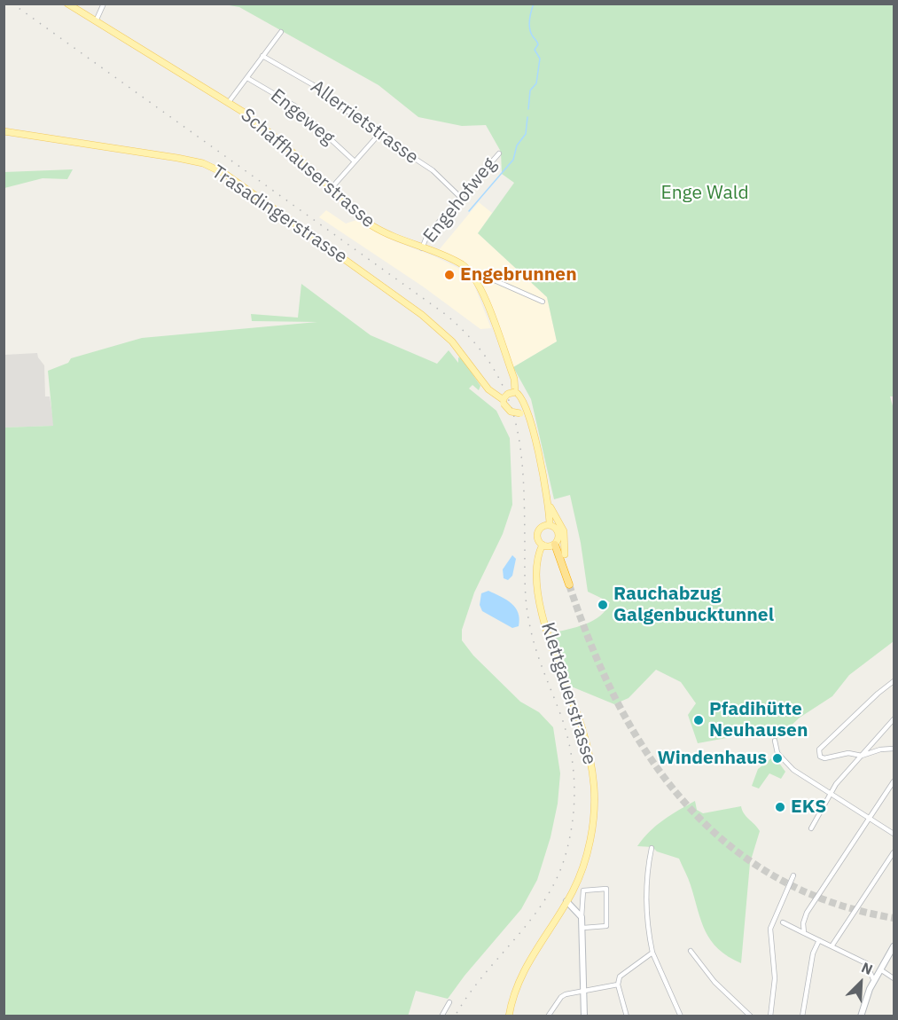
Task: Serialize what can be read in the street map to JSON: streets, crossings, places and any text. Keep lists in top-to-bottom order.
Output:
{
  "streets": {
    "main road": ["Schaffhauserstrasse", "Trasadingerstrasse", "Klettgauerstrasse"],
    "street": ["Engeweg", "Allerrietstrasse", "Engehofweg"]
  },
  "crossings": [
    ["Allerrietstrasse", "Engehofweg"],
    ["Schaffhauserstrasse", "Engehofweg"]
  ],
  "parks": ["Enge Wald"],
  "places": [
    "Engebrunnen",
    "Rauchabzug Galgenbucktunnel",
    "Pfadihütte Neuhausen",
    "Windenhaus",
    "EKS"
  ],
  "north": "top right"
}
